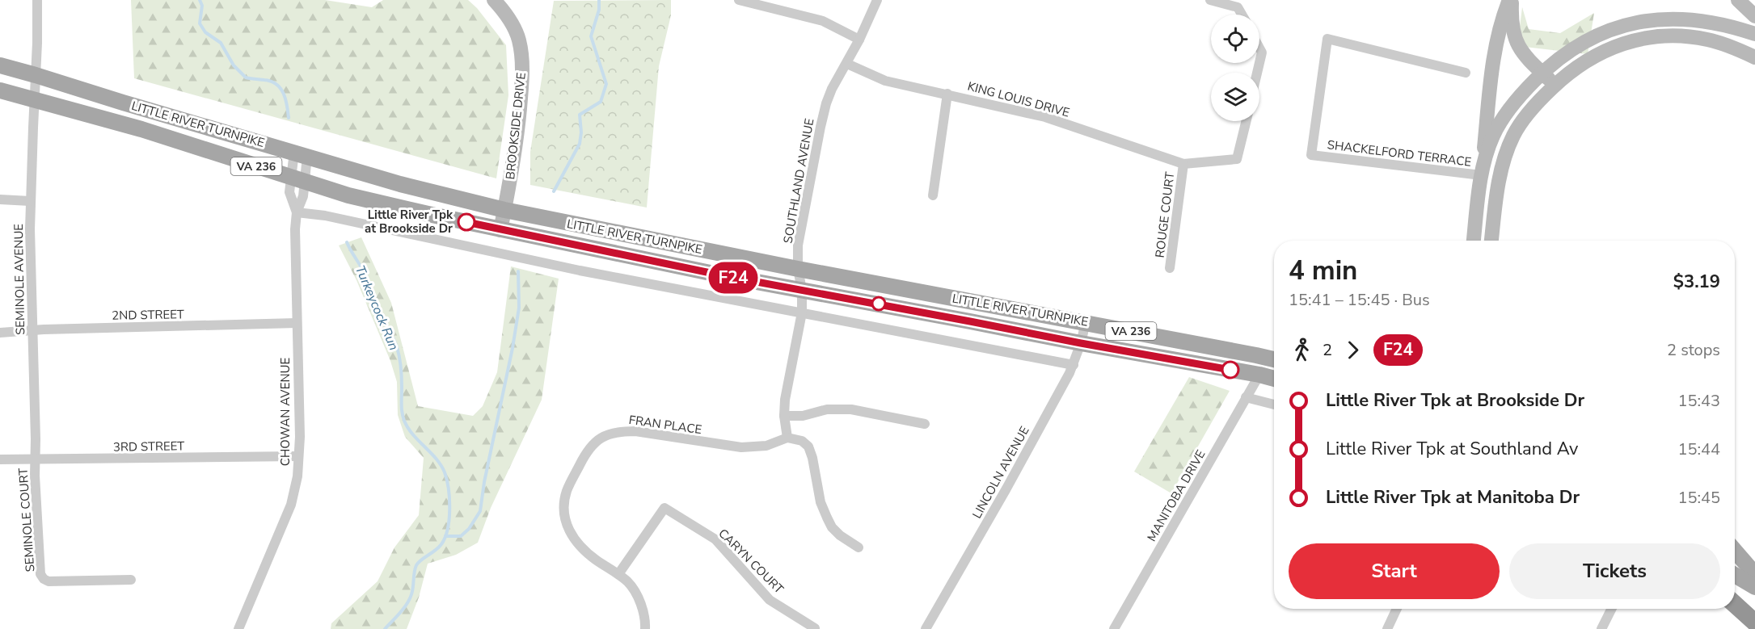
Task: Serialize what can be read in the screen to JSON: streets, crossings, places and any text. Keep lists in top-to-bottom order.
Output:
{
  "streets": {
    "main road": ["LITTLE RIVER TURNPIKE", "BROOKSIDE DRIVE", "VA 236"],
    "street": [
      "KING LOUIS DRIVE",
      "SHACKELFORD TERRACE",
      "SOUTHLAND AVENUE",
      "ROUGE COURT",
      "SEMINOLE AVENUE",
      "2ND STREET",
      "CHOWAN AVENUE",
      "FRAN PLACE",
      "3RD STREET",
      "LINCOLN AVENUE",
      "MANITOBA DRIVE",
      "SEMINOLE COURT",
      "CARYN COURT"
    ]
  },
  "crossings": [
    ["KING LOUIS DRIVE", "SOUTHLAND AVENUE"],
    ["KING LOUIS DRIVE", "ROUGE COURT"],
    ["LITTLE RIVER TURNPIKE", "BROOKSIDE DRIVE"],
    ["LITTLE RIVER TURNPIKE", "SOUTHLAND AVENUE"],
    ["LITTLE RIVER TURNPIKE", "SEMINOLE AVENUE"],
    ["LITTLE RIVER TURNPIKE", "CHOWAN AVENUE"],
    ["LITTLE RIVER TURNPIKE", "LINCOLN AVENUE"],
    ["LITTLE RIVER TURNPIKE", "MANITOBA DRIVE"],
    ["SOUTHLAND AVENUE", "FRAN PLACE"],
    ["SEMINOLE AVENUE", "2ND STREET"],
    ["SEMINOLE AVENUE", "3RD STREET"],
    ["SEMINOLE AVENUE", "SEMINOLE COURT"],
    ["2ND STREET", "CHOWAN AVENUE"],
    ["CHOWAN AVENUE", "3RD STREET"],
    ["FRAN PLACE", "CARYN COURT"],
    ["3RD STREET", "SEMINOLE COURT"]
  ],
  "water": ["Turkeycock Run"],
  "places": ["Little River Tpk at Brookside Dr"],
  "lines": ["bus line F24"],
  "page": {
    "on_map": "F24",
    "heading": ["4 min", "15:41 – 15:45 · Bus", "$3.19"],
    "legs": ["2", "F24", "2 stops"],
    "list": [
      {
        "name": "Little River Tpk at Brookside Dr",
        "value": "15:43"
      },
      {
        "name": "Little River Tpk at Southland Av",
        "value": "15:44"
      },
      {
        "name": "Little River Tpk at Manitoba Dr",
        "value": "15:45"
      }
    ],
    "buttons": ["Start", "Tickets"]
  }
}
